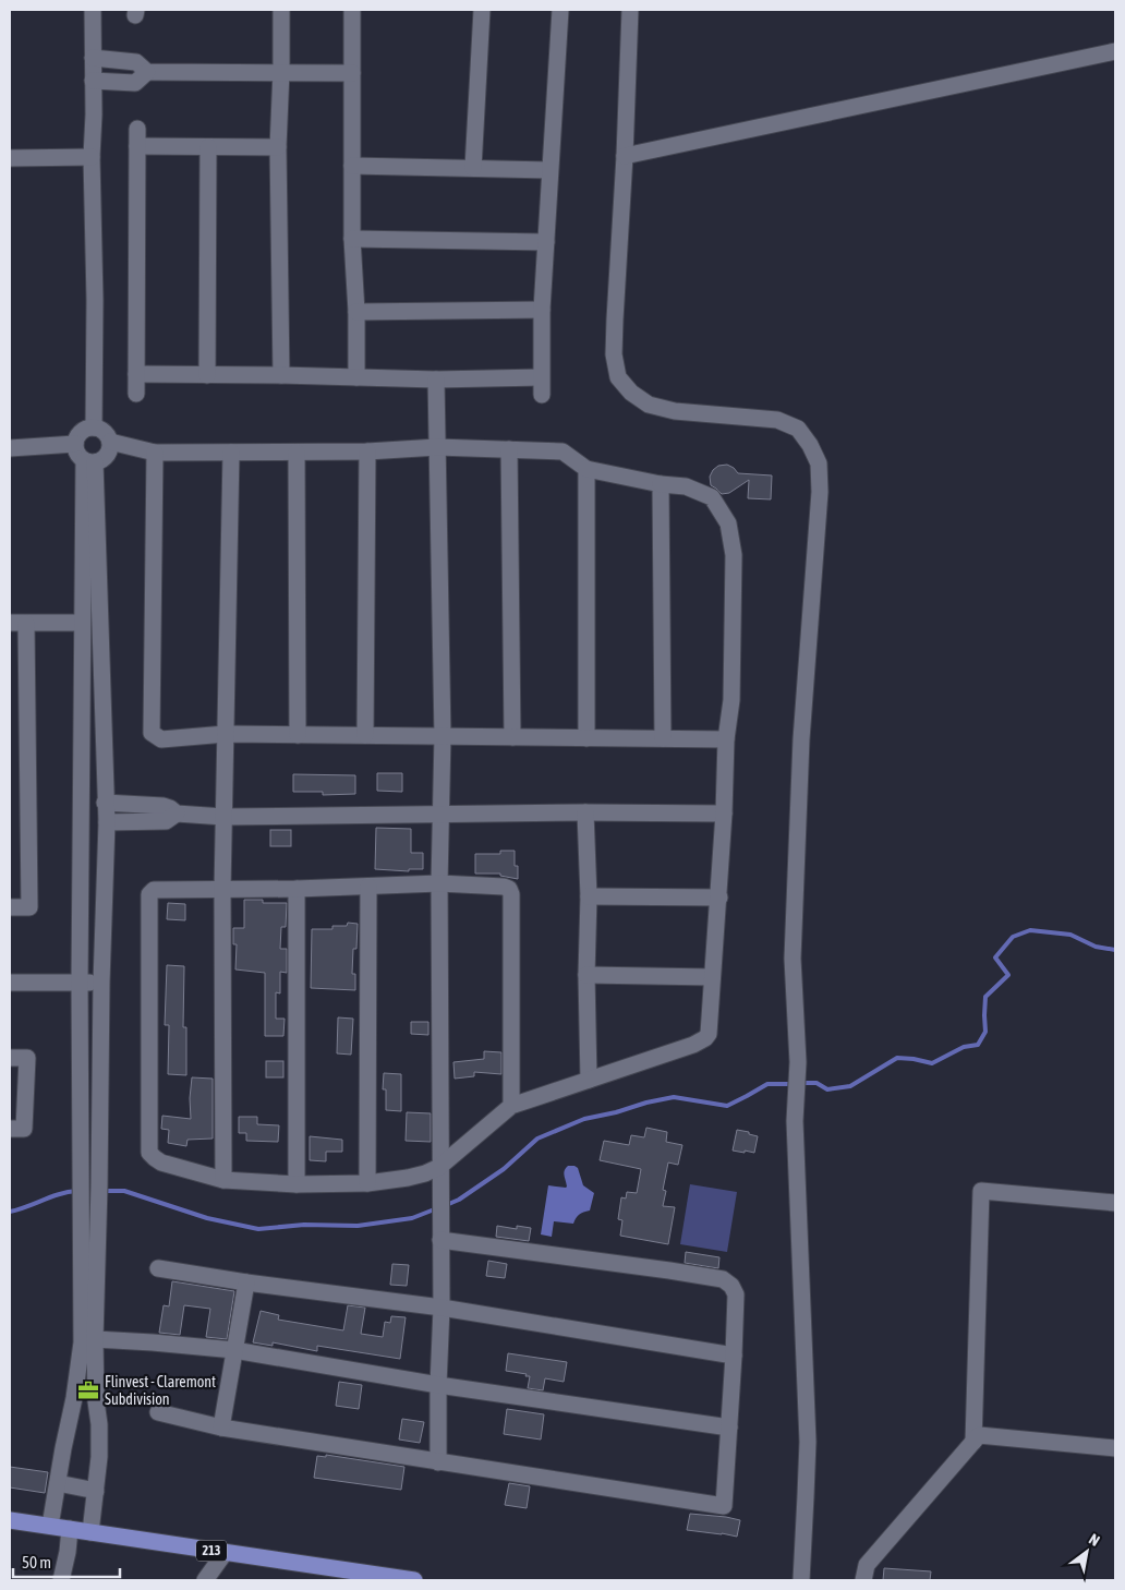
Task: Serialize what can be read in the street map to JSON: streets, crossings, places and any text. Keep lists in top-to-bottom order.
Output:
{
  "streets": {
    "main road": ["213"]
  },
  "places": {
    "office": ["Flinvest - Claremont Subdivision"]
  },
  "scale_bar": "50 m",
  "north": "top right"
}
